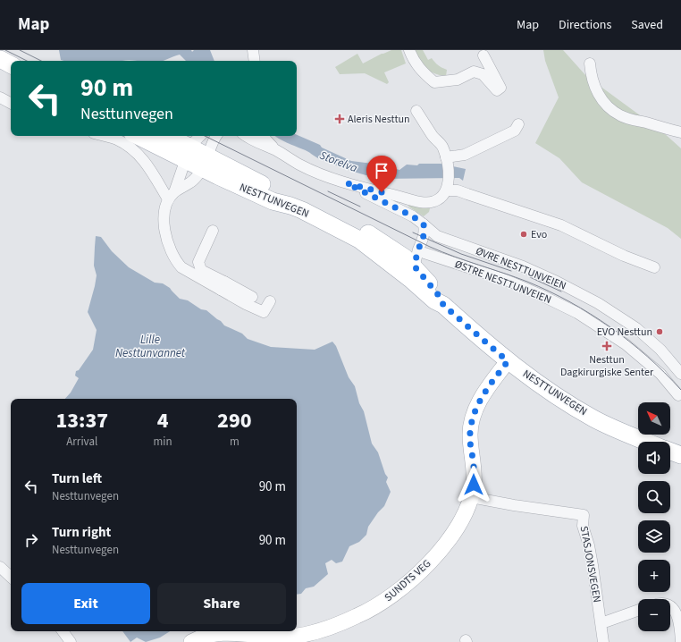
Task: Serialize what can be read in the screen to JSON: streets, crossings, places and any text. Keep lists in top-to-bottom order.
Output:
{
  "streets": {
    "main road": ["NESTTUNVEGEN"],
    "street": [
      "ØVRE NESTTUNVEIEN",
      "ØSTRE NESTTUNVEIEN",
      "STASJONSVEGEN",
      "SUNDTS VEG"
    ]
  },
  "crossings": [
    ["NESTTUNVEGEN", "ØSTRE NESTTUNVEIEN"],
    ["NESTTUNVEGEN", "SUNDTS VEG"],
    ["STASJONSVEGEN", "SUNDTS VEG"]
  ],
  "water": ["Storelva", "Lille Nesttunvannet"],
  "places": {
    "health": ["Aleris Nesttun", "Nesttun Dagkirurgiske Senter"],
    "other": ["Evo", "EVO Nesttun"]
  },
  "north": "top left",
  "page": {
    "header": "Map",
    "nav": ["Map", "Directions", "Saved"],
    "turn": ["90 m", "Nesttunvegen"],
    "eta": [
      "13:37",
      "Arrival",
      "4",
      "min",
      "290",
      "m"
    ],
    "map_buttons": ["+", "−"],
    "list": [
      {
        "name": "Turn left",
        "note": "Nesttunvegen",
        "value": "90 m"
      },
      {
        "name": "Turn right",
        "note": "Nesttunvegen",
        "value": "90 m"
      }
    ],
    "buttons": ["Exit", "Share"]
  }
}
